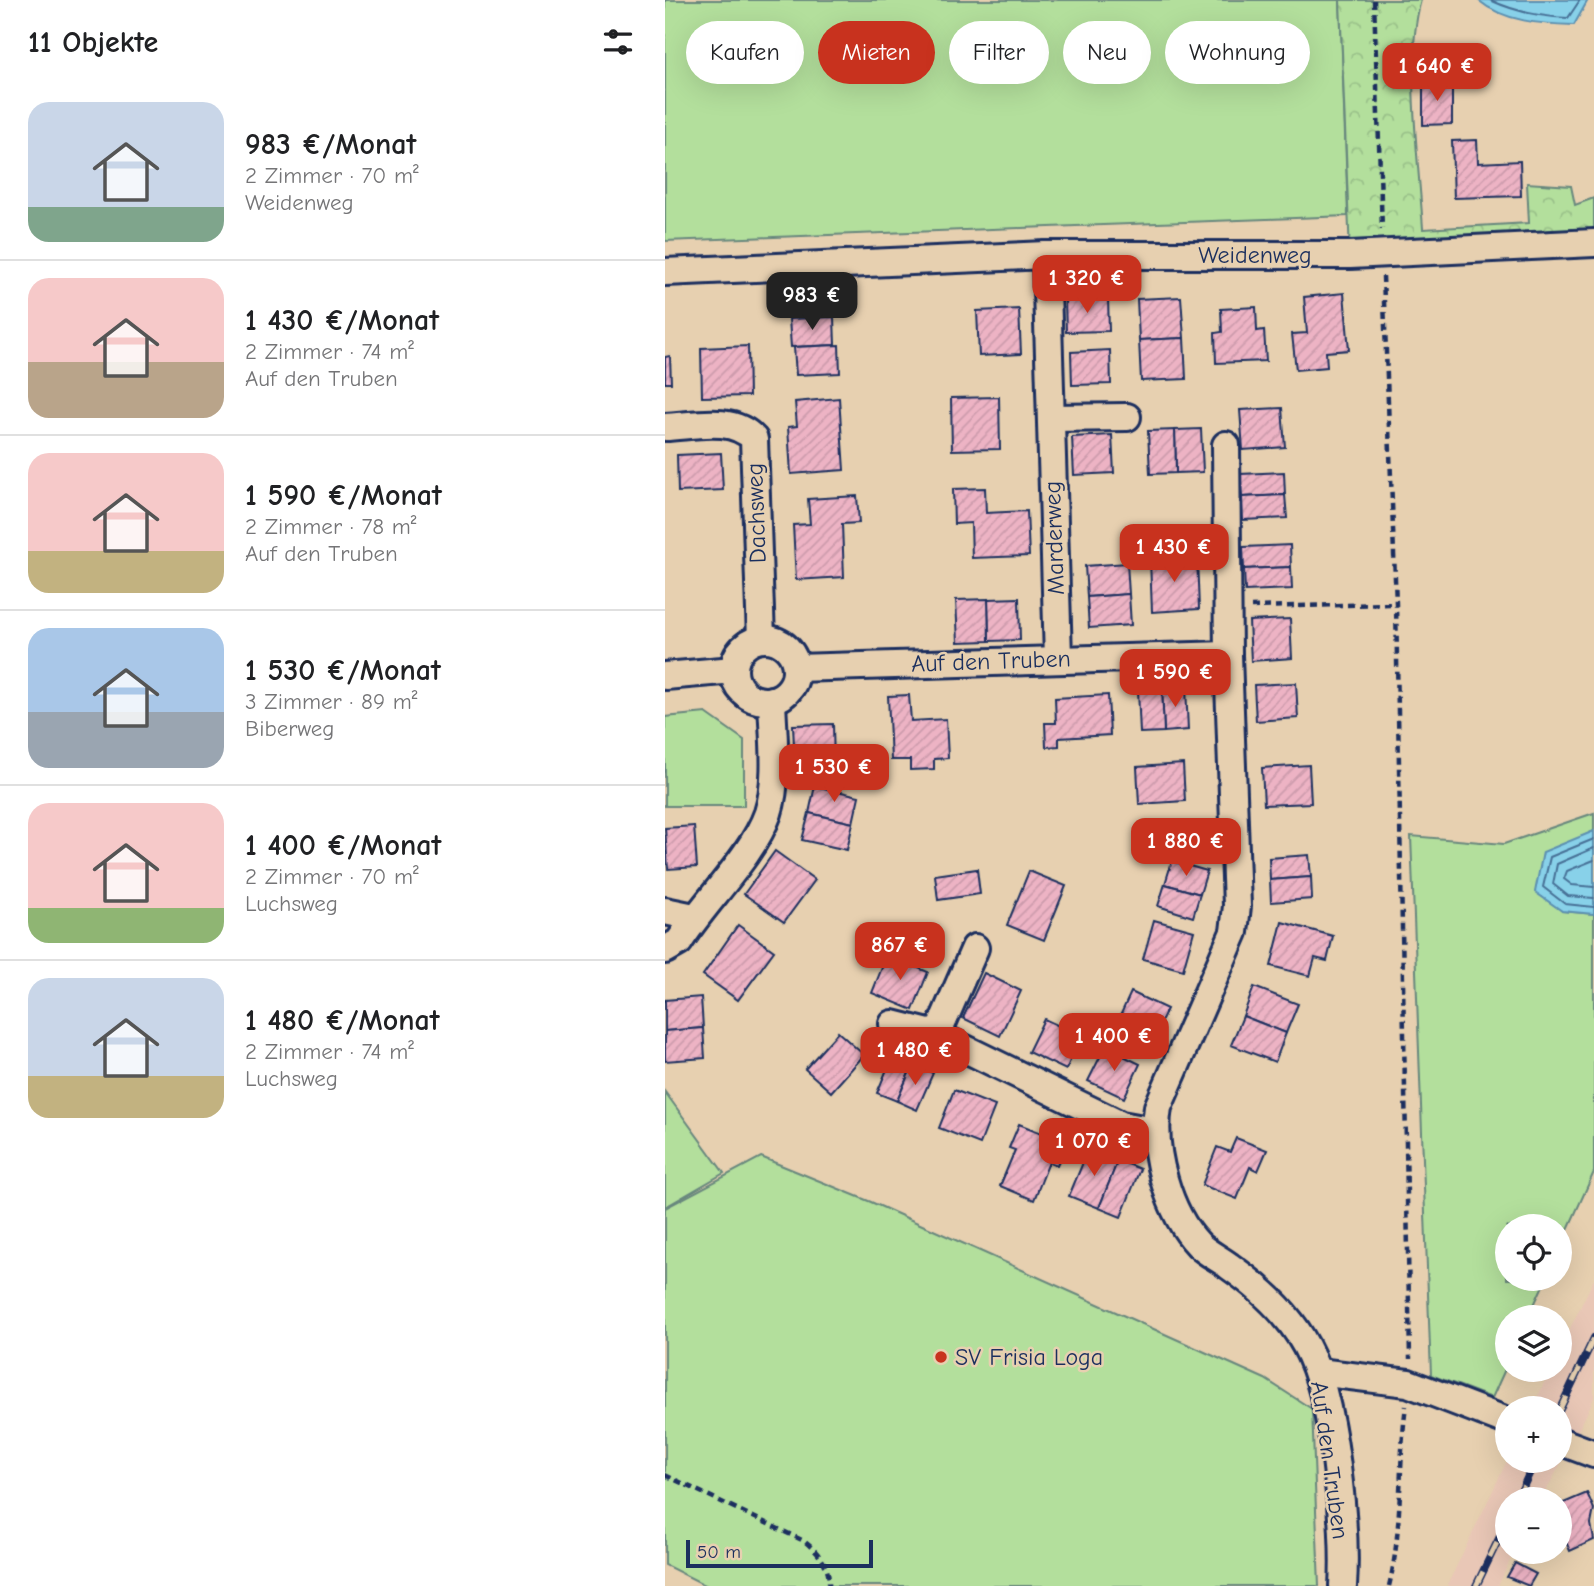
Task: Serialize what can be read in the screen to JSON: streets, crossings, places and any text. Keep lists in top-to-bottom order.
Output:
{
  "streets": {
    "street": [
      "Weidenweg",
      "Dachsweg",
      "Marderweg",
      "Auf den Truben"
    ]
  },
  "crossings": [
    ["Weidenweg", "Marderweg"],
    ["Dachsweg", "Auf den Truben"],
    ["Marderweg", "Auf den Truben"]
  ],
  "places": ["SV Frisia Loga"],
  "scale_bar": "50 m",
  "page": {
    "heading": "11 Objekte",
    "chip": [
      "Kaufen",
      "Mieten",
      "Filter",
      "Neu",
      "Wohnung"
    ],
    "price": [
      "1 640 €",
      "1 320 €",
      "983 €",
      "1 430 €",
      "1 590 €",
      "1 530 €",
      "1 880 €",
      "867 €",
      "1 400 €",
      "1 480 €",
      "1 070 €"
    ],
    "list": [
      {
        "name": "983 €/Monat",
        "note": "2 Zimmer · 70 m² · Weidenweg"
      },
      {
        "name": "1 430 €/Monat",
        "note": "2 Zimmer · 74 m² · Auf den Truben"
      },
      {
        "name": "1 590 €/Monat",
        "note": "2 Zimmer · 78 m² · Auf den Truben"
      },
      {
        "name": "1 530 €/Monat",
        "note": "3 Zimmer · 89 m² · Biberweg"
      },
      {
        "name": "1 400 €/Monat",
        "note": "2 Zimmer · 70 m² · Luchsweg"
      },
      {
        "name": "1 480 €/Monat",
        "note": "2 Zimmer · 74 m² · Luchsweg"
      }
    ],
    "map_buttons": ["+", "−"],
    "scale": "50 m"
  }
}
